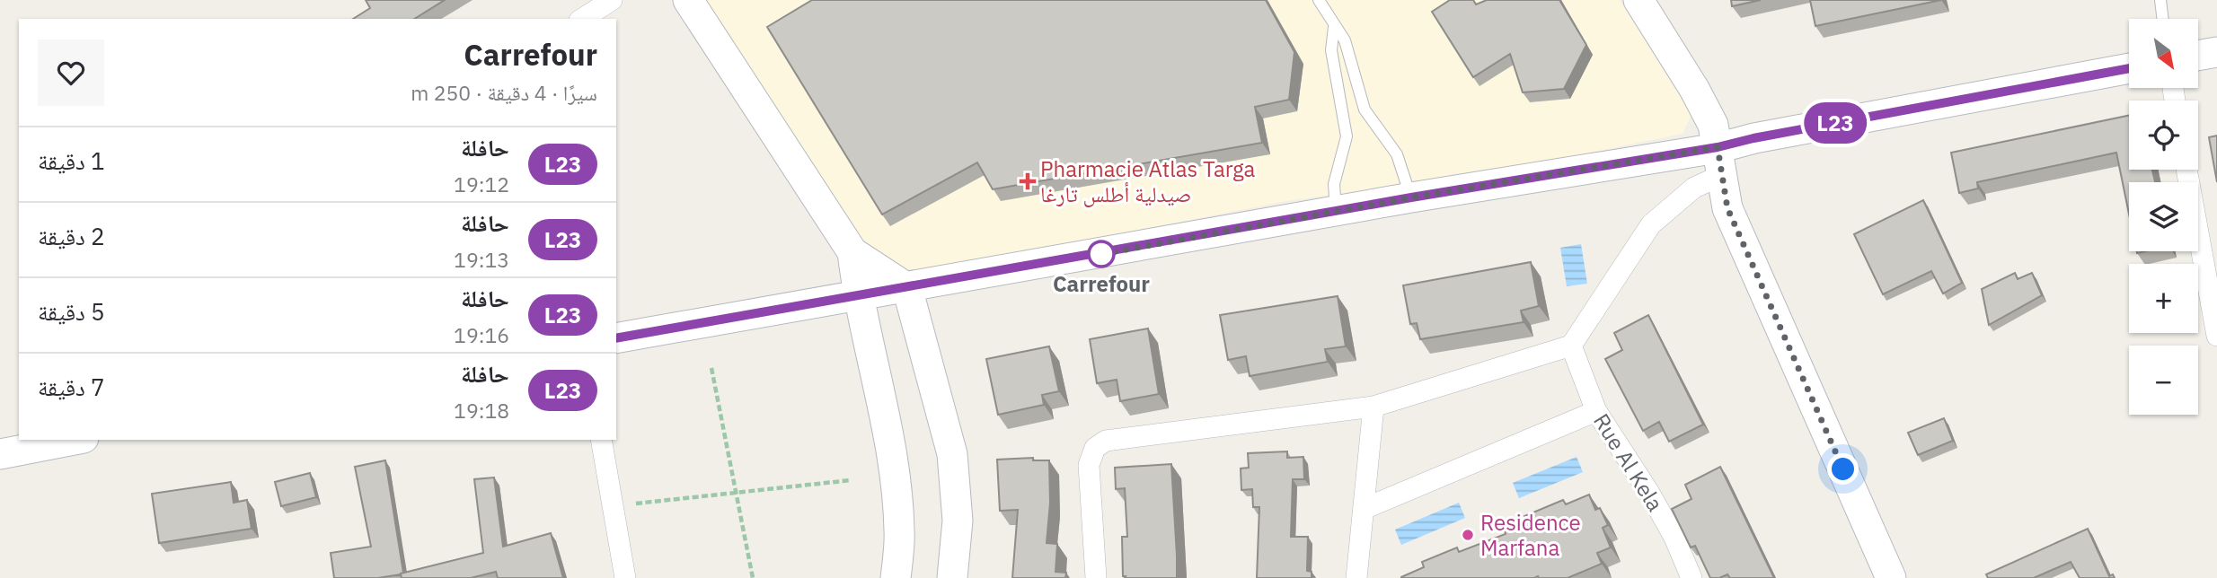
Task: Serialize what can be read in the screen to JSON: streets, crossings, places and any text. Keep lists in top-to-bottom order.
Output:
{
  "streets": {
    "street": ["Rue Al Kela"]
  },
  "places": {
    "health": ["Pharmacie Atlas Targa صيدلية أطلس تارغا"],
    "other": ["Carrefour", "Residence Marfana"]
  },
  "lines": ["bus line L23"],
  "north": "bottom right",
  "page": {
    "on_map": "L23",
    "map_buttons": ["+", "−"],
    "heading": ["Carrefour", "سيرًا · 4 دقيقة · 250 m"],
    "list": [
      {
        "mark": "L23",
        "name": "حافلة",
        "note": "19:12",
        "value": "1 دقيقة"
      },
      {
        "mark": "L23",
        "name": "حافلة",
        "note": "19:13",
        "value": "2 دقيقة"
      },
      {
        "mark": "L23",
        "name": "حافلة",
        "note": "19:16",
        "value": "5 دقيقة"
      },
      {
        "mark": "L23",
        "name": "حافلة",
        "note": "19:18",
        "value": "7 دقيقة"
      }
    ]
  }
}
